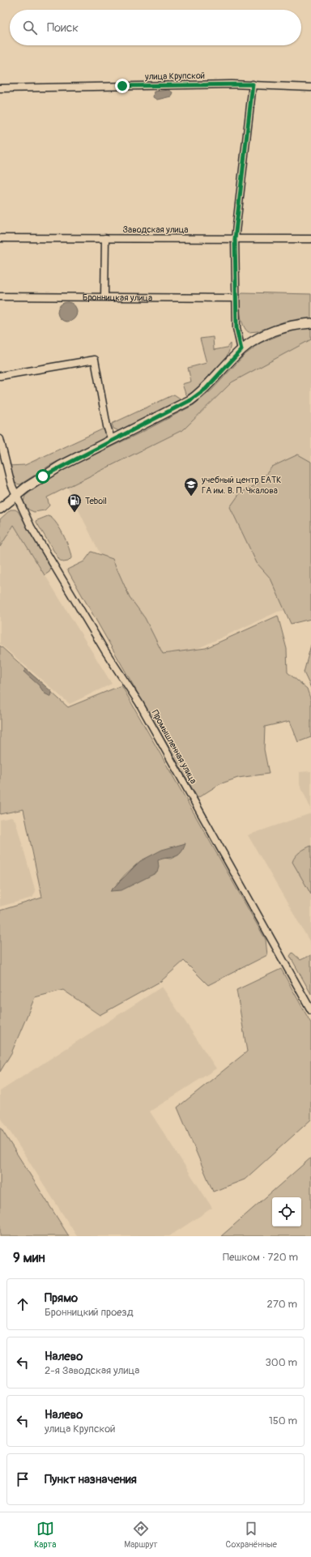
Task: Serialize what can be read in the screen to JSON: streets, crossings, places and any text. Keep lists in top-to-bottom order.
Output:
{
  "streets": {
    "street": [
      "улица Крупской",
      "Заводская улица",
      "Бронницкая улица",
      "Промышленная улица"
    ]
  },
  "places": {
    "school or university": ["учебный центр ЕАТК ГА им. В. П. Чкалова"],
    "fuel station": ["Teboil"]
  },
  "page": {
    "search": "Поиск",
    "heading": ["9 мин", "Пешком · 720 m"],
    "list": [
      ["Прямо", "Бронницкий проезд", "270 m"],
      ["Налево", "2-я Заводская улица", "300 m"],
      ["Налево", "улица Крупской", "150 m"],
      "Пункт назначения"
    ],
    "nav": ["Карта", "Маршрут", "Сохранённые"]
  }
}
